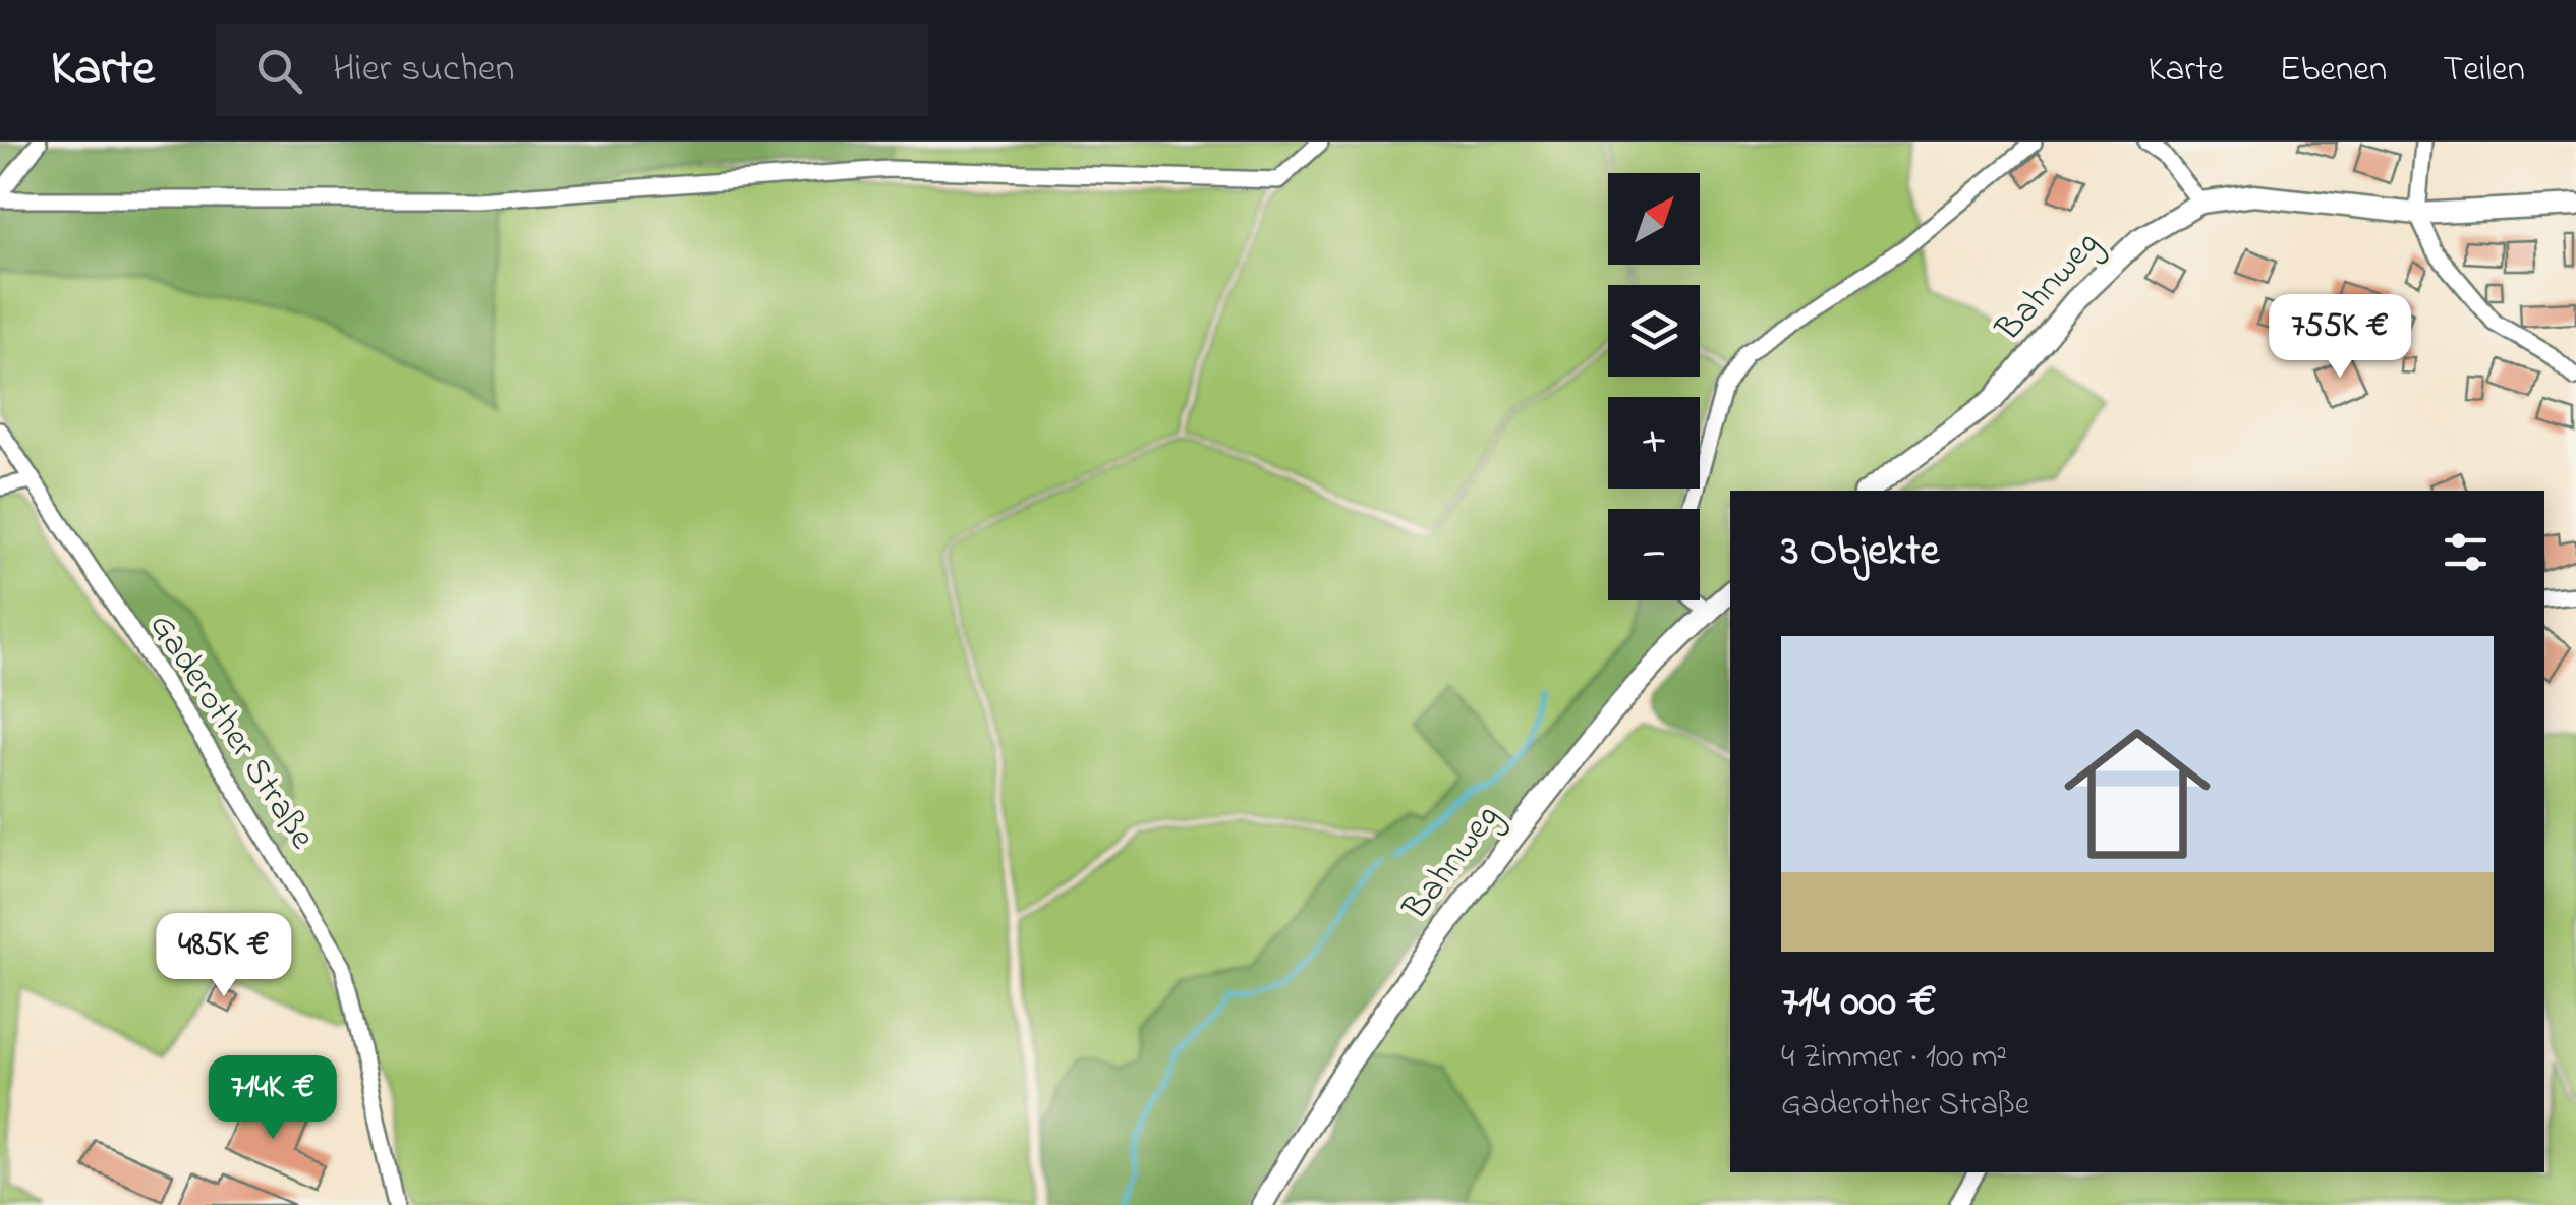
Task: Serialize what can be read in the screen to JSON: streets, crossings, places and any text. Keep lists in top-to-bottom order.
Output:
{
  "streets": {
    "main road": ["Bahnweg"],
    "street": ["Gaderother Straße"]
  },
  "north": "top right",
  "page": {
    "header": "Karte",
    "search": "Hier suchen",
    "nav": ["Karte", "Ebenen", "Teilen"],
    "map_buttons": ["+", "−"],
    "price": ["755K €", "485K €", "714K €"],
    "heading": "3 Objekte",
    "list": [
      {
        "name": "714 000 €",
        "note": "4 Zimmer · 100 m² · Gaderother Straße"
      }
    ]
  }
}
